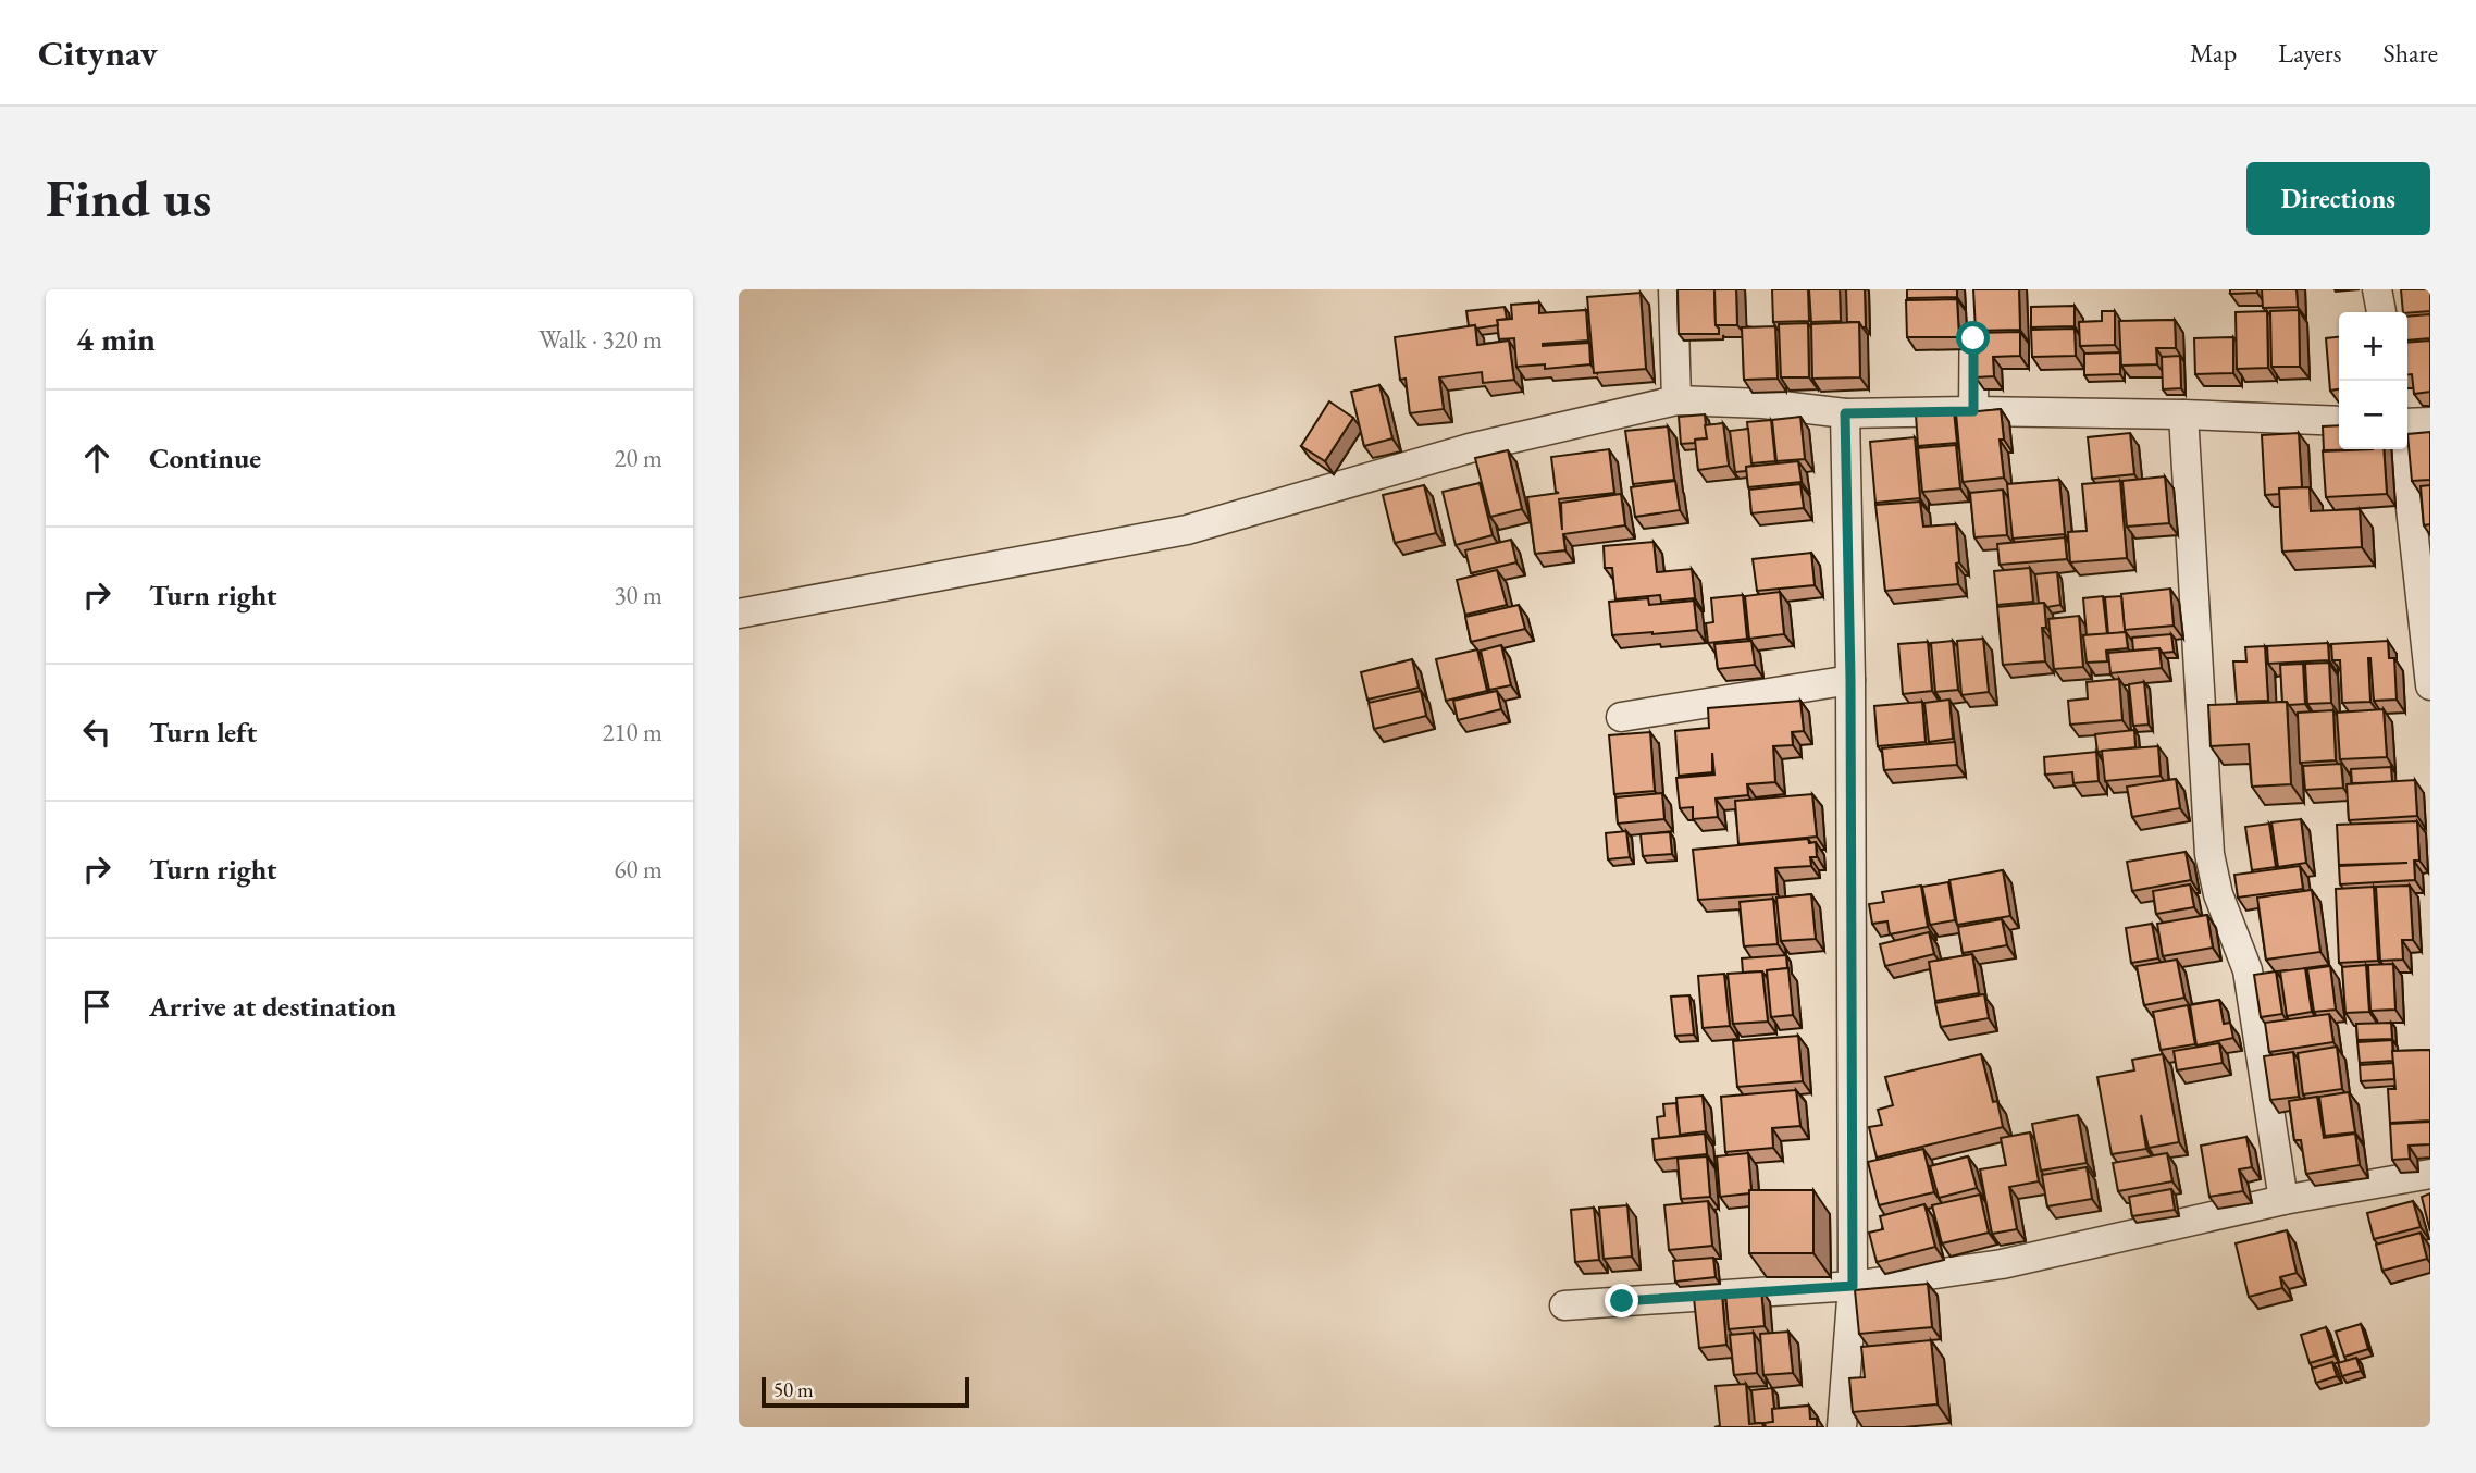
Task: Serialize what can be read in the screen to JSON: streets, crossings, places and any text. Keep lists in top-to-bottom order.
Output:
{
  "scale_bar": "50 m",
  "page": {
    "header": "Citynav",
    "nav": ["Map", "Layers", "Share"],
    "buttons": "Directions",
    "title": "Find us",
    "heading": ["4 min", "Walk · 320 m"],
    "map_buttons": ["+", "−"],
    "list": [
      ["Continue", "20 m"],
      ["Turn right", "30 m"],
      ["Turn left", "210 m"],
      ["Turn right", "60 m"],
      "Arrive at destination"
    ],
    "scale": "50 m"
  }
}
